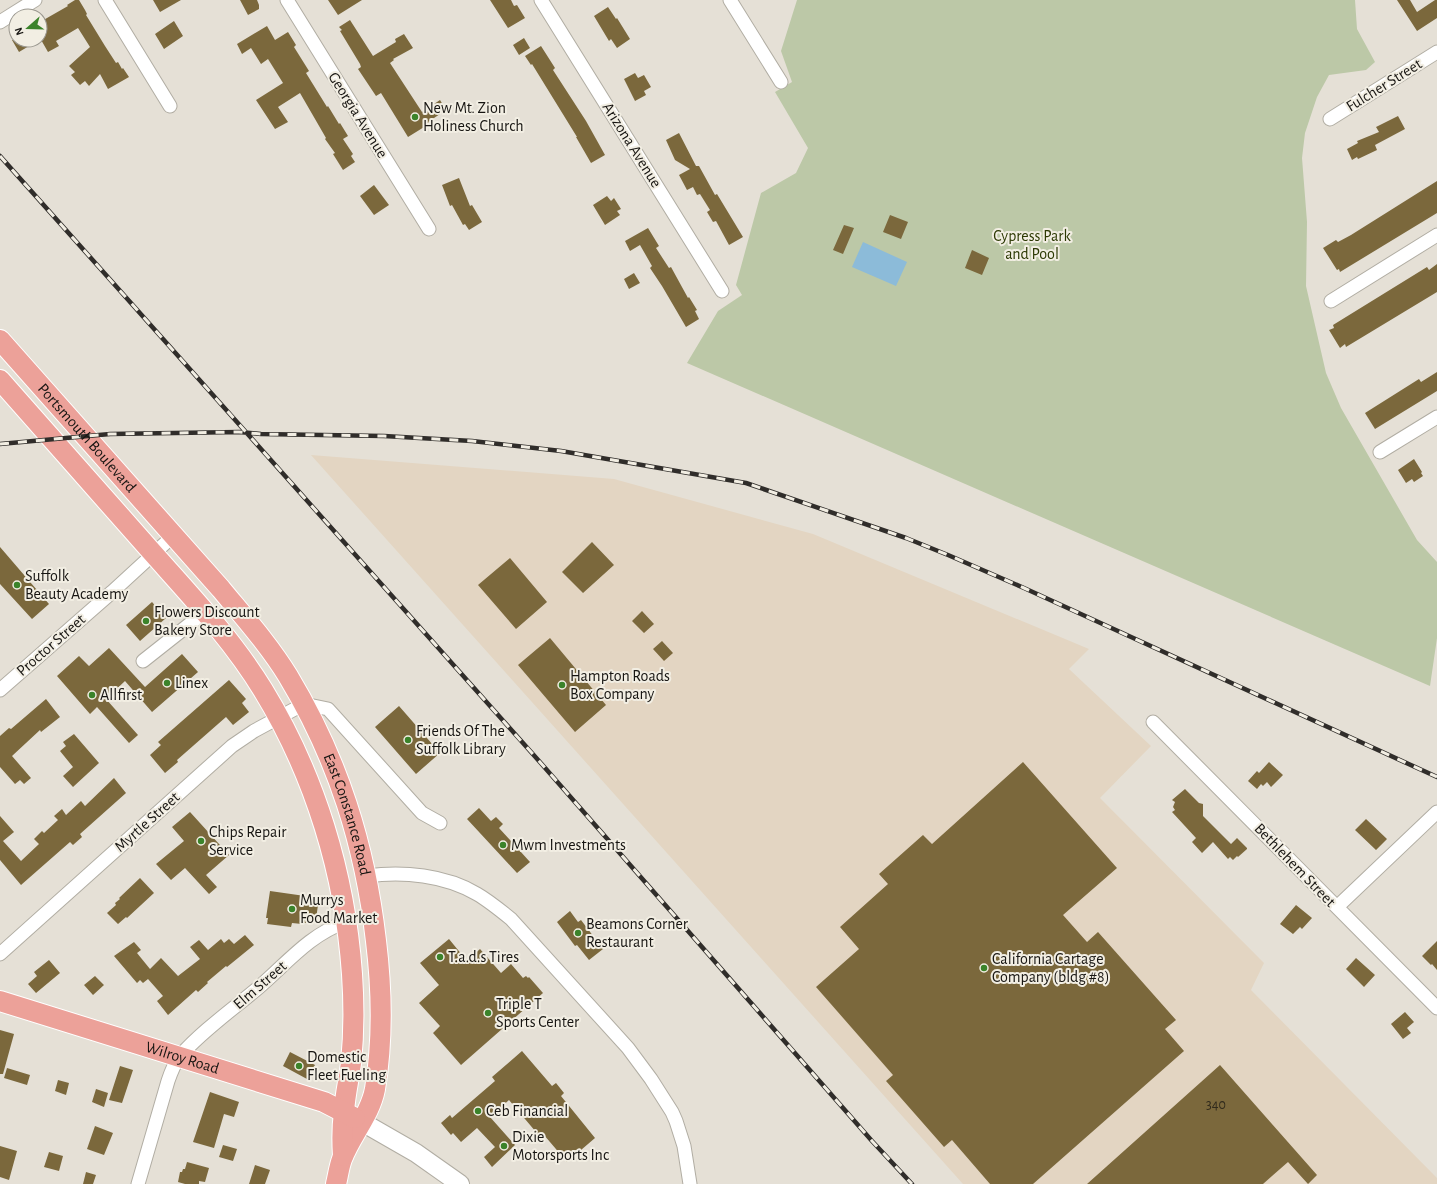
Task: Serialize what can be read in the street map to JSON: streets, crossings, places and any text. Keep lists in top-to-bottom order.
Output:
{
  "streets": {
    "main road": ["Portsmouth Boulevard", "East Constance Road", "Wilroy Road"],
    "street": [
      "Fulcher Street",
      "Georgia Avenue",
      "Arizona Avenue",
      "Proctor Street",
      "Myrtle Street",
      "Bethlehem Street",
      "Elm Street"
    ]
  },
  "crossings": [
    ["Portsmouth Boulevard", "Proctor Street"],
    ["Portsmouth Boulevard", "East Constance Road"],
    ["Proctor Street", "East Constance Road"],
    ["East Constance Road", "Myrtle Street"],
    ["East Constance Road", "Elm Street"],
    ["East Constance Road", "Wilroy Road"],
    ["Elm Street", "Wilroy Road"]
  ],
  "parks": ["Cypress Park and Pool"],
  "places": [
    "New Mt. Zion Holiness Church",
    "Suffolk Beauty Academy",
    "Flowers Discount Bakery Store",
    "Linex",
    "Hampton Roads Box Company",
    "Allfirst",
    "Friends Of The Suffolk Library",
    "Chips Repair Service",
    "Mwm Investments",
    "Murrys Food Market",
    "Beamons Corner Restaurant",
    "T.a.d.s Tires",
    "California Cartage Company (bldg #8)",
    "Triple T Sports Center",
    "Domestic Fleet Fueling",
    "Ceb Financial",
    "Dixie Motorsports Inc"
  ],
  "house_numbers": ["340"],
  "north": "left"
}
